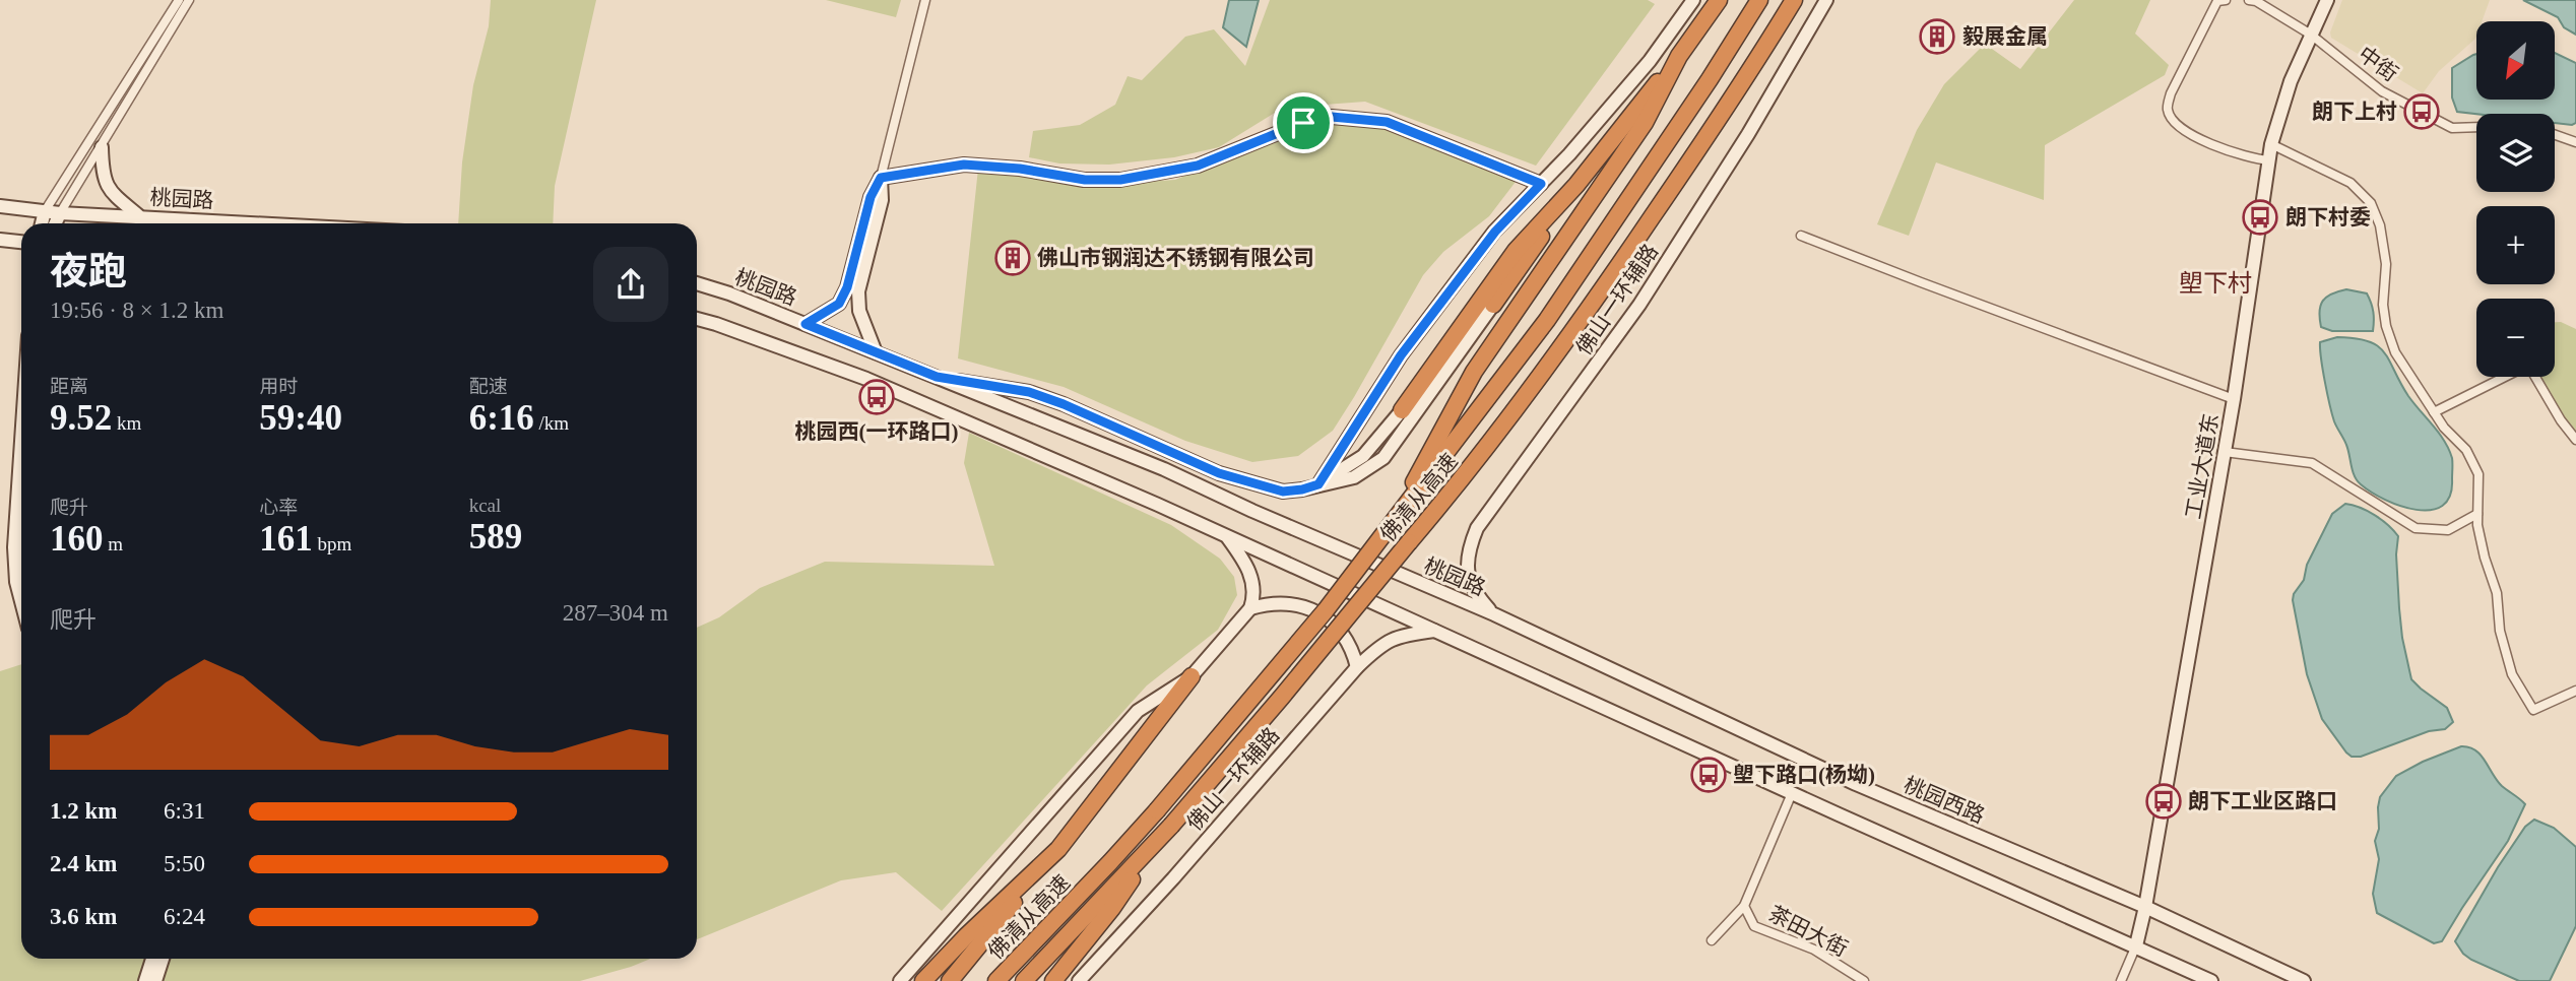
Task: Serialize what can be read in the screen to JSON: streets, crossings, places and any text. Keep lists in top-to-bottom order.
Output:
{
  "streets": {
    "highway": ["佛清从高速"],
    "main road": [
      "桃园路",
      "佛山一环辅路",
      "工业大道东",
      "桃园西路"
    ],
    "street": ["中街", "茶田大街"]
  },
  "crossings": [
    ["中街", "工业大道东"],
    ["桃园路", "佛山一环辅路"],
    ["桃园路", "桃园西路"],
    ["佛山一环辅路", "桃园西路"],
    ["工业大道东", "桃园西路"]
  ],
  "districts": ["塱下村"],
  "places": {
    "building": ["毅展金属", "佛山市钢润达不锈钢有限公司"],
    "bus stop": [
      "朗下上村",
      "朗下村委",
      "桃园西(一环路口)",
      "塱下路口(杨坳)",
      "朗下工业区路口"
    ]
  },
  "north": "bottom left",
  "page": {
    "map_buttons": ["+", "−"],
    "heading": ["夜跑", "19:56 · 8 × 1.2 km"],
    "stats": [
      ["距离", "9.52 km"],
      ["用时", "59:40"],
      ["配速", "6:16 /km"],
      ["爬升", "160 m"],
      ["心率", "161 bpm"],
      ["kcal", "589"]
    ],
    "chart": ["爬升", "287–304 m"],
    "list": [
      {
        "name": "1.2 km",
        "note": "6:31"
      },
      {
        "name": "2.4 km",
        "note": "5:50"
      },
      {
        "name": "3.6 km",
        "note": "6:24"
      }
    ]
  }
}
